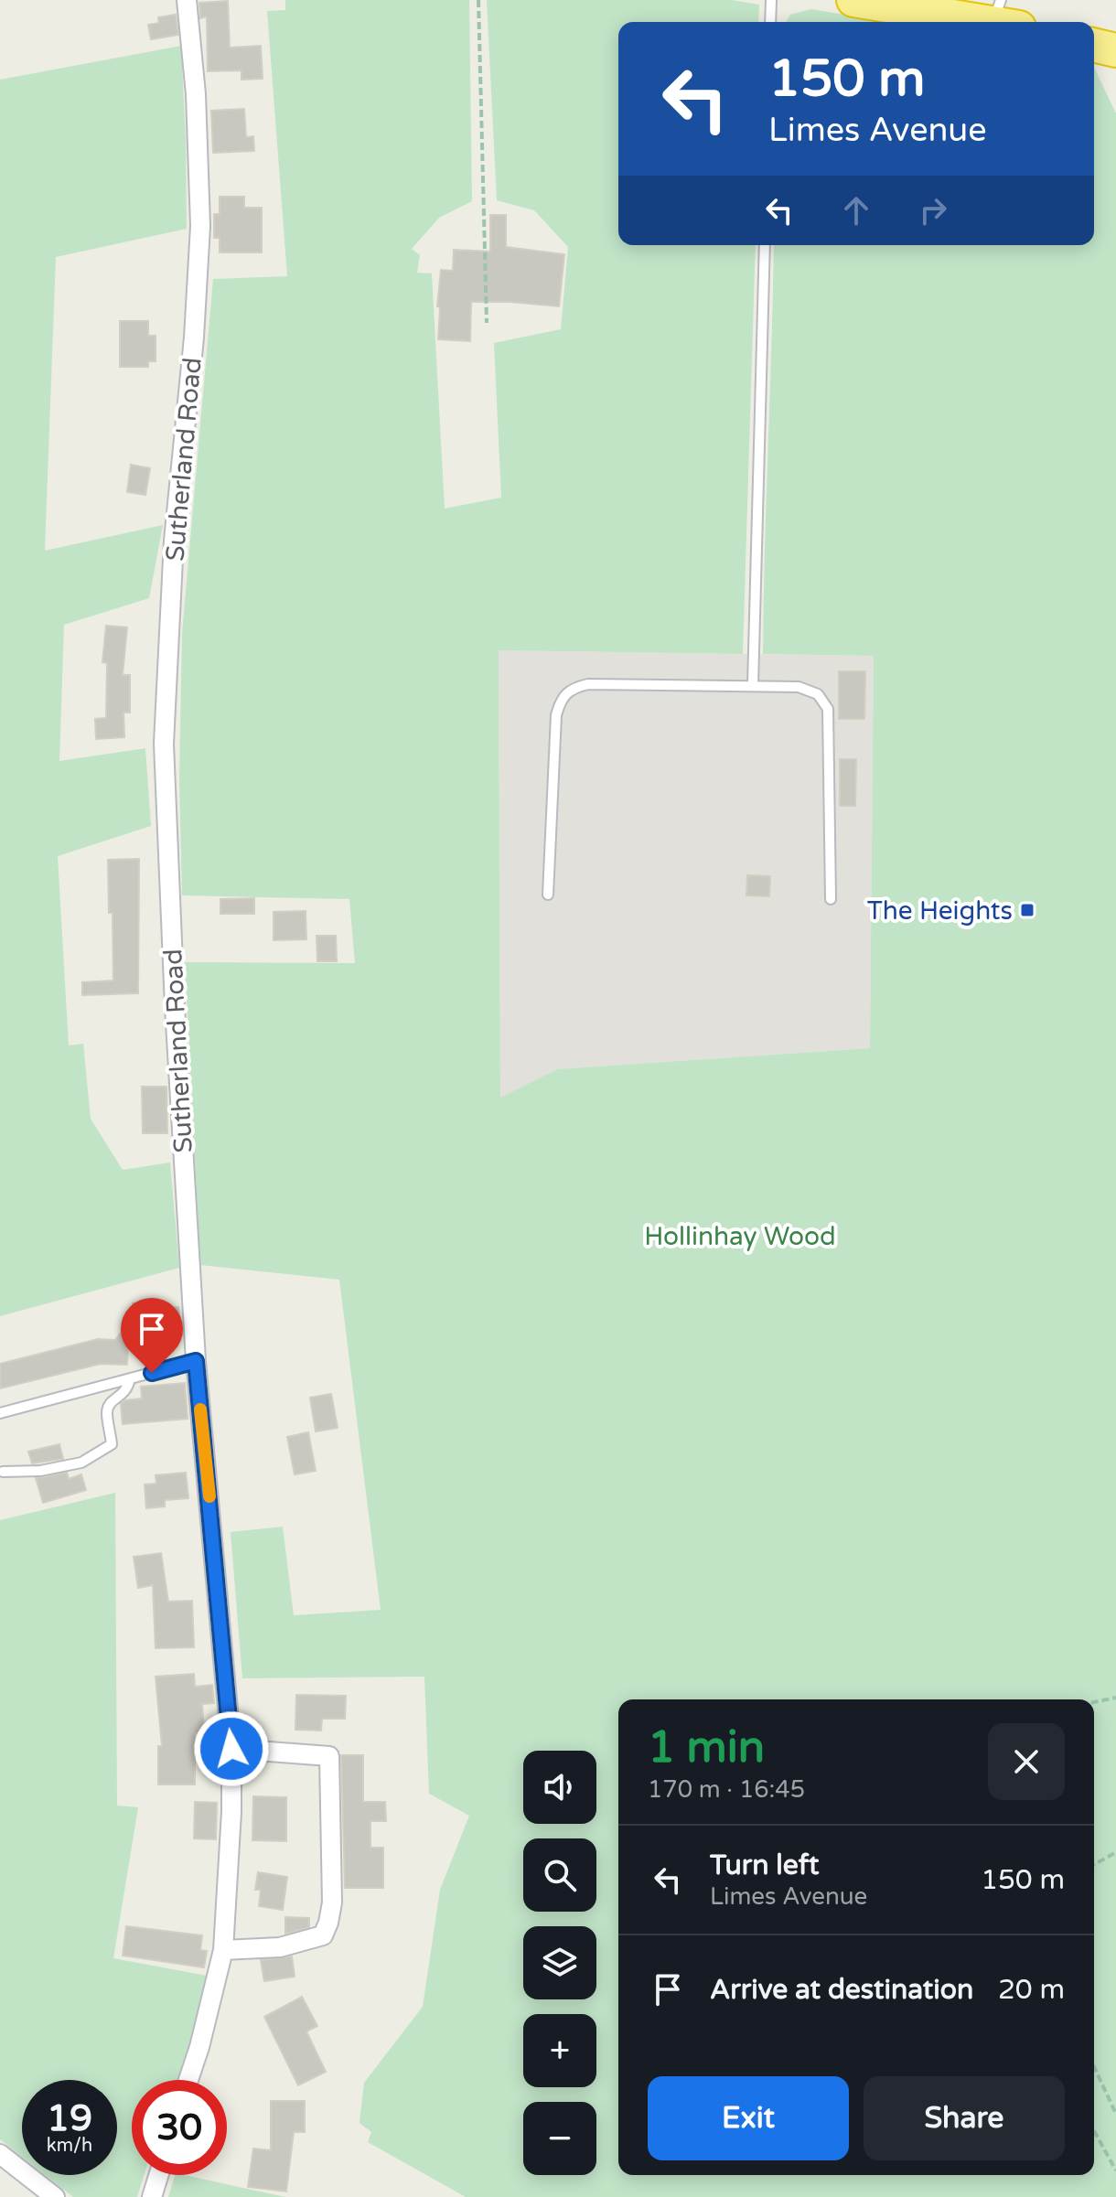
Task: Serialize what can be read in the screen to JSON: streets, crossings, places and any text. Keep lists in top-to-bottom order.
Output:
{
  "streets": {
    "street": ["Sutherland Road"]
  },
  "parks": ["Hollinhay Wood"],
  "places": {
    "transit": ["The Heights"]
  },
  "page": {
    "turn": ["150 m", "Limes Avenue"],
    "heading": ["1 min", "170 m · 16:45"],
    "map_buttons": ["+", "−"],
    "list": [
      {
        "name": "Turn left",
        "note": "Limes Avenue",
        "value": "150 m"
      },
      {
        "name": "Arrive at destination",
        "value": "20 m"
      }
    ],
    "buttons": ["Exit", "Share"],
    "speed": "19 km/h",
    "limit": "30"
  }
}
